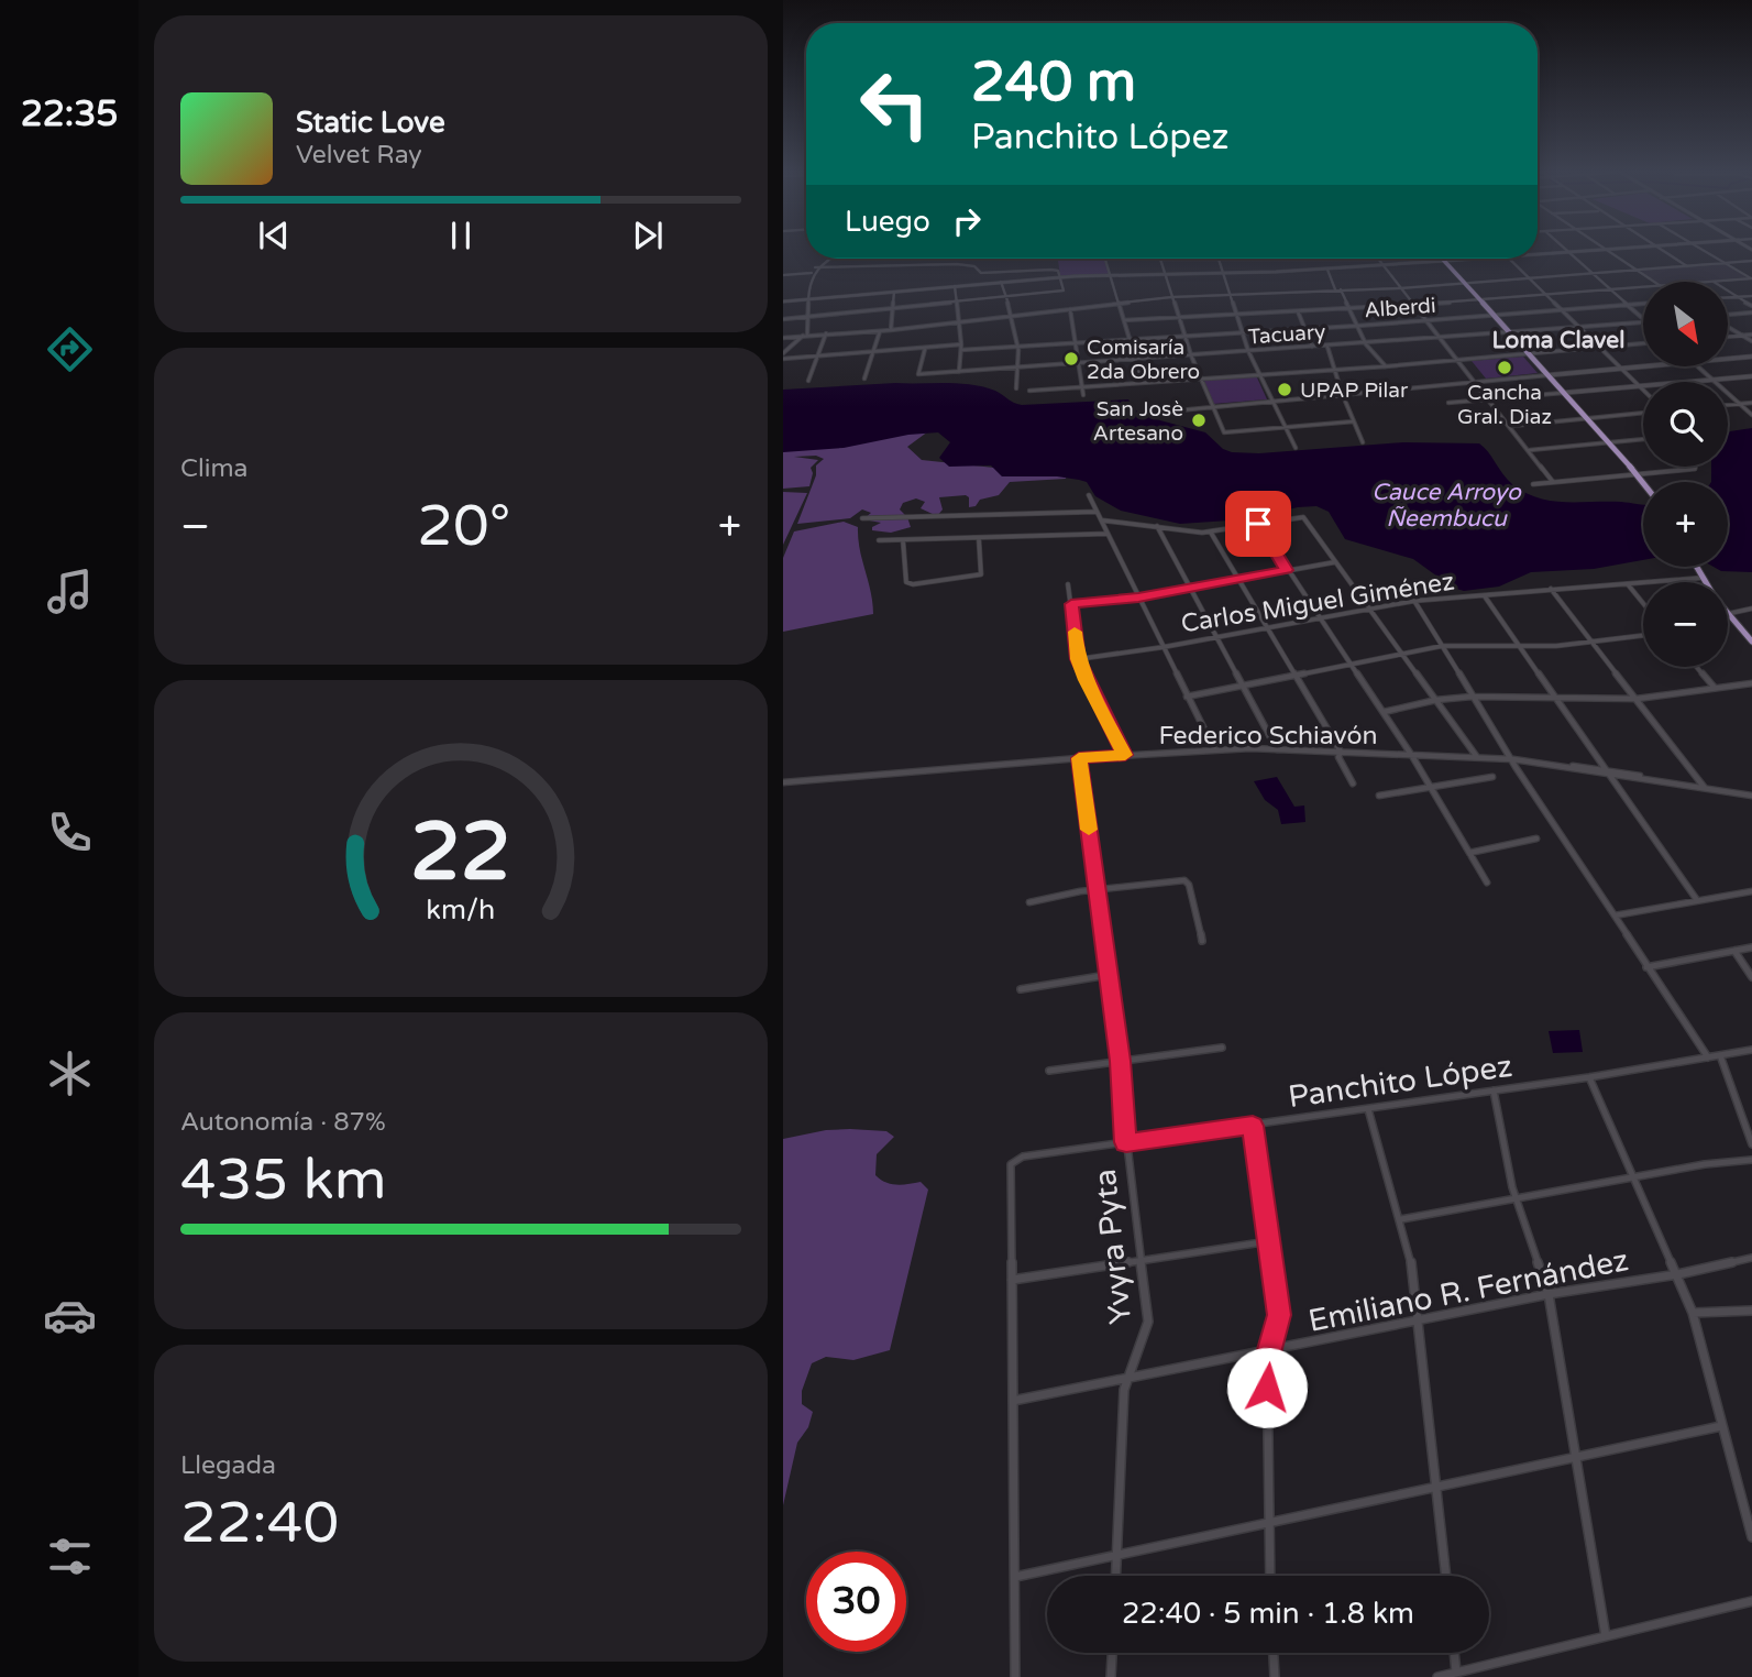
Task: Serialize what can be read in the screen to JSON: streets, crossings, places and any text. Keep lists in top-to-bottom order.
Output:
{
  "streets": {
    "street": [
      "Alberdi",
      "Tacuary",
      "Carlos Miguel Giménez",
      "Federico Schiavón",
      "Panchito López",
      "Yvyra Pyta",
      "Emiliano R. Fernández"
    ]
  },
  "crossings": [
    ["Alberdi", "Tacuary"],
    ["Federico Schiavón", "Yvyra Pyta"],
    ["Panchito López", "Yvyra Pyta"],
    ["Yvyra Pyta", "Emiliano R. Fernández"]
  ],
  "districts": ["Loma Clavel"],
  "water": ["Cauce Arroyo Ñeembucu"],
  "places": [
    "Comisaría 2da Obrero",
    "Cancha Gral. Diaz",
    "UPAP Pilar",
    "San Josè Artesano"
  ],
  "north": "bottom right",
  "page": {
    "tabs": "22:35",
    "turn": ["240 m", "Panchito López"],
    "song": ["Static Love", "Velvet Ray"],
    "then": "Luego",
    "map_buttons": ["+", "−"],
    "tile": [
      "Clima",
      ["Autonomía · 87%", "435 km"],
      ["Llegada", "22:40"]
    ],
    "heat": ["−", "20°", "+"],
    "limit": "30",
    "trip": "22:40 · 5 min · 1.8 km",
    "gauge": ["22", "km/h"]
  }
}
